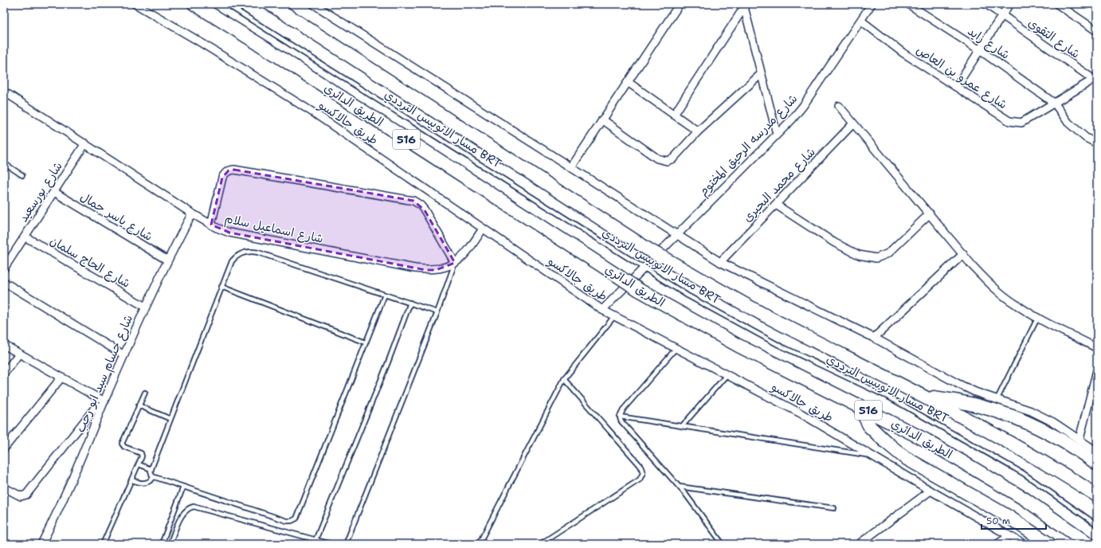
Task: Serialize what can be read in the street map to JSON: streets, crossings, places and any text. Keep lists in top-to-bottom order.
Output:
{
  "streets": {
    "highway": ["الطريق الدائري", "516"],
    "street": [
      "شارع التقوي",
      "شارع زايد",
      "شارع عمرو بن العاص",
      "طريق جالاكسو",
      "شارع مدرسه الرحيق المختوم",
      "شارع محمد البحيرى",
      "شارع بورسعيد",
      "شارع ياسر جمال",
      "شارع اسماعيل سلام",
      "شارع الحاج سلمان",
      "شارع حسام سيد ابو رجب"
    ],
    "lane": ["مسار الاتوبيس الترددي BRT"]
  },
  "crossings": [
    ["شارع التقوي", "شارع عمرو بن العاص"],
    ["شارع زايد", "شارع عمرو بن العاص"],
    ["شارع عمرو بن العاص", "شارع مدرسه الرحيق المختوم"],
    ["طريق جالاكسو", "شارع مدرسه الرحيق المختوم"],
    ["طريق جالاكسو", "شارع اسماعيل سلام"],
    ["شارع بورسعيد", "شارع ياسر جمال"],
    ["شارع بورسعيد", "شارع اسماعيل سلام"],
    ["شارع بورسعيد", "شارع الحاج سلمان"],
    ["شارع ياسر جمال", "شارع حسام سيد ابو رجب"],
    ["شارع اسماعيل سلام", "شارع حسام سيد ابو رجب"],
    ["شارع الحاج سلمان", "شارع حسام سيد ابو رجب"]
  ],
  "scale_bar": "50 m"
}
